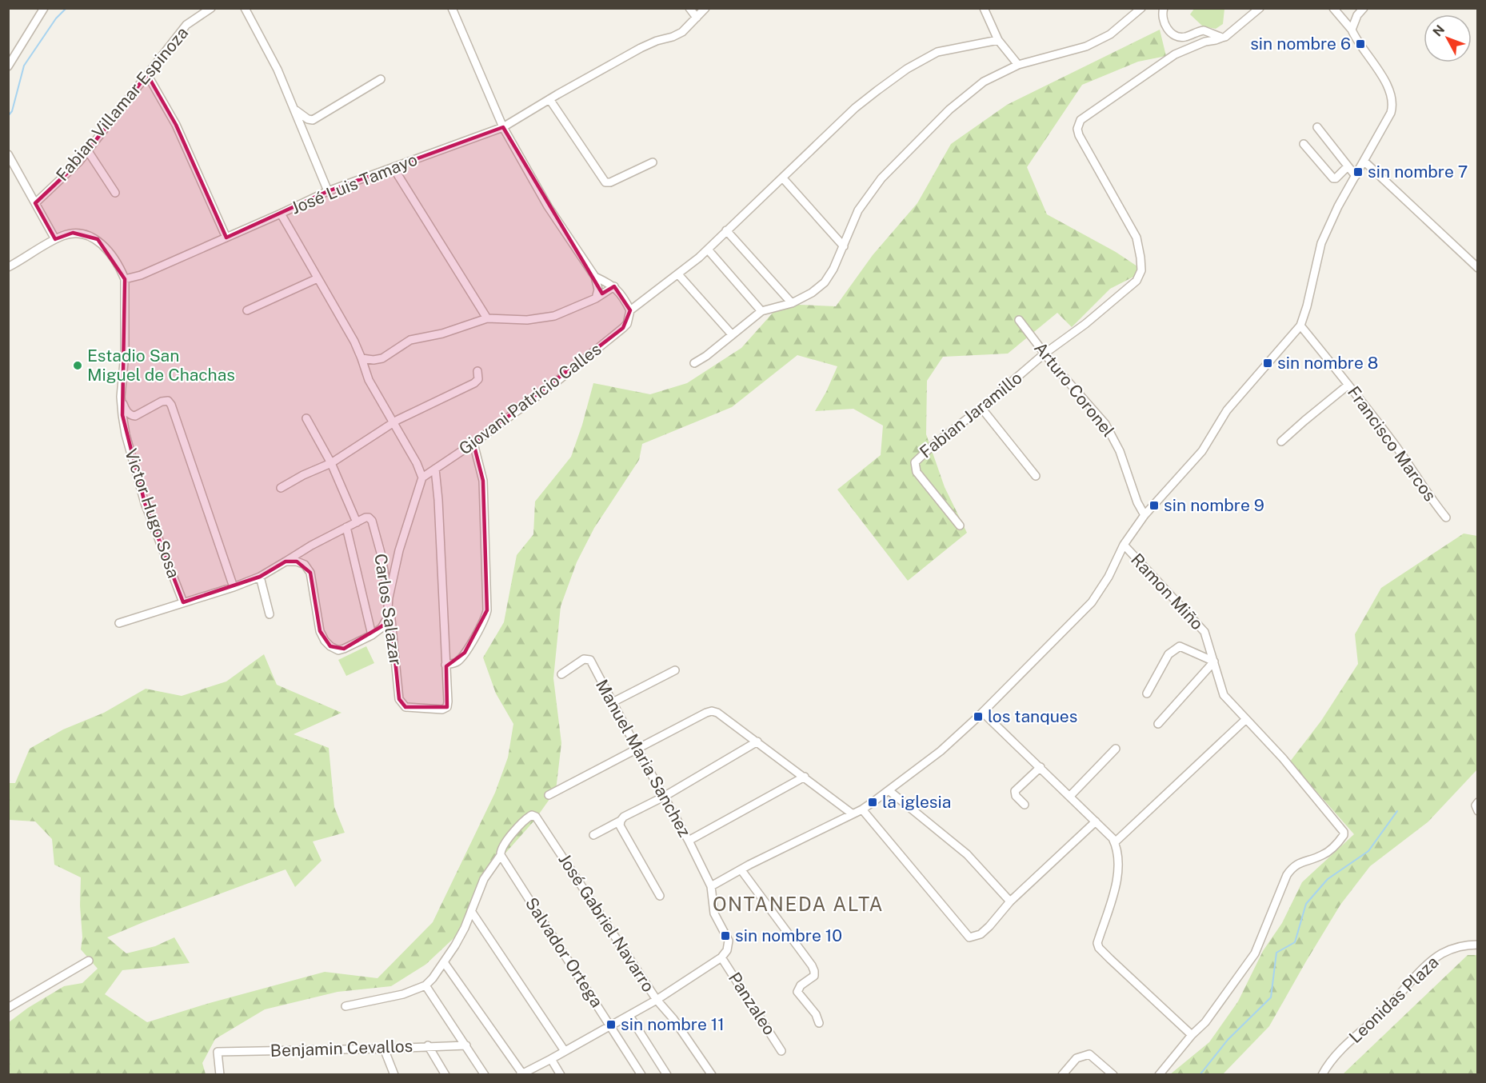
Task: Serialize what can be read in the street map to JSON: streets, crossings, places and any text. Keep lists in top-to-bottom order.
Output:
{
  "streets": {
    "street": [
      "Fabian Villamar Espinoza",
      "José Luis Tamayo",
      "Arturo Coronel",
      "Giovani Patricio Calles",
      "Fabian Jaramillo",
      "Francisco Marcos",
      "Victor Hugo Sosa",
      "Ramon Miño",
      "Carlos Salazar",
      "Manuel Maria Sanchez",
      "José Gabriel Navarro",
      "Salvador Ortega",
      "Leonidas Plaza",
      "Panzaleo",
      "Benjamin Cevallos"
    ]
  },
  "crossings": [
    ["José Luis Tamayo", "Victor Hugo Sosa"],
    ["Arturo Coronel", "Fabian Jaramillo"],
    ["Manuel Maria Sanchez", "Panzaleo"],
    ["José Gabriel Navarro", "Salvador Ortega"]
  ],
  "districts": ["ONTANEDA ALTA"],
  "places": {
    "transit": [
      "sin nombre 6",
      "sin nombre 7",
      "sin nombre 8",
      "sin nombre 9",
      "los tanques",
      "la iglesia",
      "sin nombre 10",
      "sin nombre 11"
    ],
    "other": ["Estadio San Miguel de Chachas"]
  },
  "north": "top left"
}
